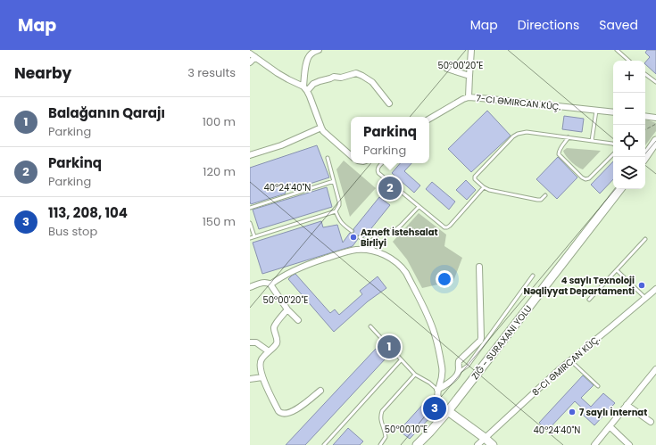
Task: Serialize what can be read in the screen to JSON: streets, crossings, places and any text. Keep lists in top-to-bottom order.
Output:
{
  "streets": {
    "street": ["7-CI ƏMIRCAN KÜÇ.", "8-CI ƏMIRCAN KÜÇ."]
  },
  "places": ["Azneft İstehsalat Birliyi", "4 saylı Texnoloji Nəqliyyat Departamenti", "7 saylı İnternat"],
  "page": {
    "header": "Map",
    "nav": ["Map", "Directions", "Saved"],
    "heading": ["Nearby", "3 results"],
    "map_buttons": ["+", "−"],
    "list": [
      {
        "mark": "1",
        "name": "Balağanın Qarajı",
        "note": "Parking",
        "value": "100 m"
      },
      {
        "mark": "2",
        "name": "Parkinq",
        "note": "Parking",
        "value": "120 m"
      },
      {
        "mark": "3",
        "name": "113, 208, 104",
        "note": "Bus stop",
        "value": "150 m"
      }
    ],
    "popup": ["Parkinq", "Parking"],
    "pins": ["2", "1", "3"]
  },
  "coordinates": ["50°00'20\"E", "40°24'40\"N", "50°00'10\"E"]
}
